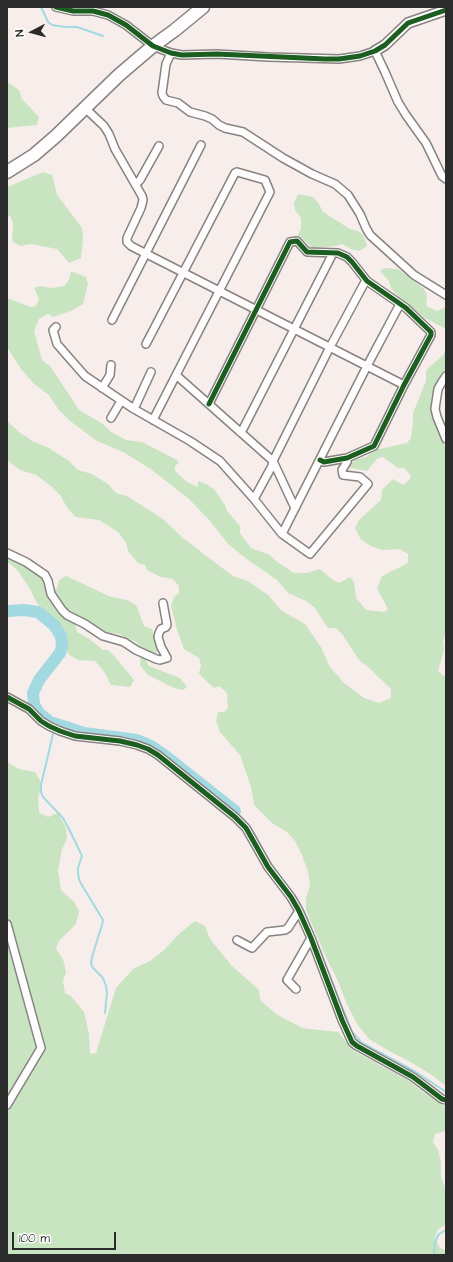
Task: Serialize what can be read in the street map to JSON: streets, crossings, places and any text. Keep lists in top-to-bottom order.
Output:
{
  "scale_bar": "100 m",
  "north": "left"
}
